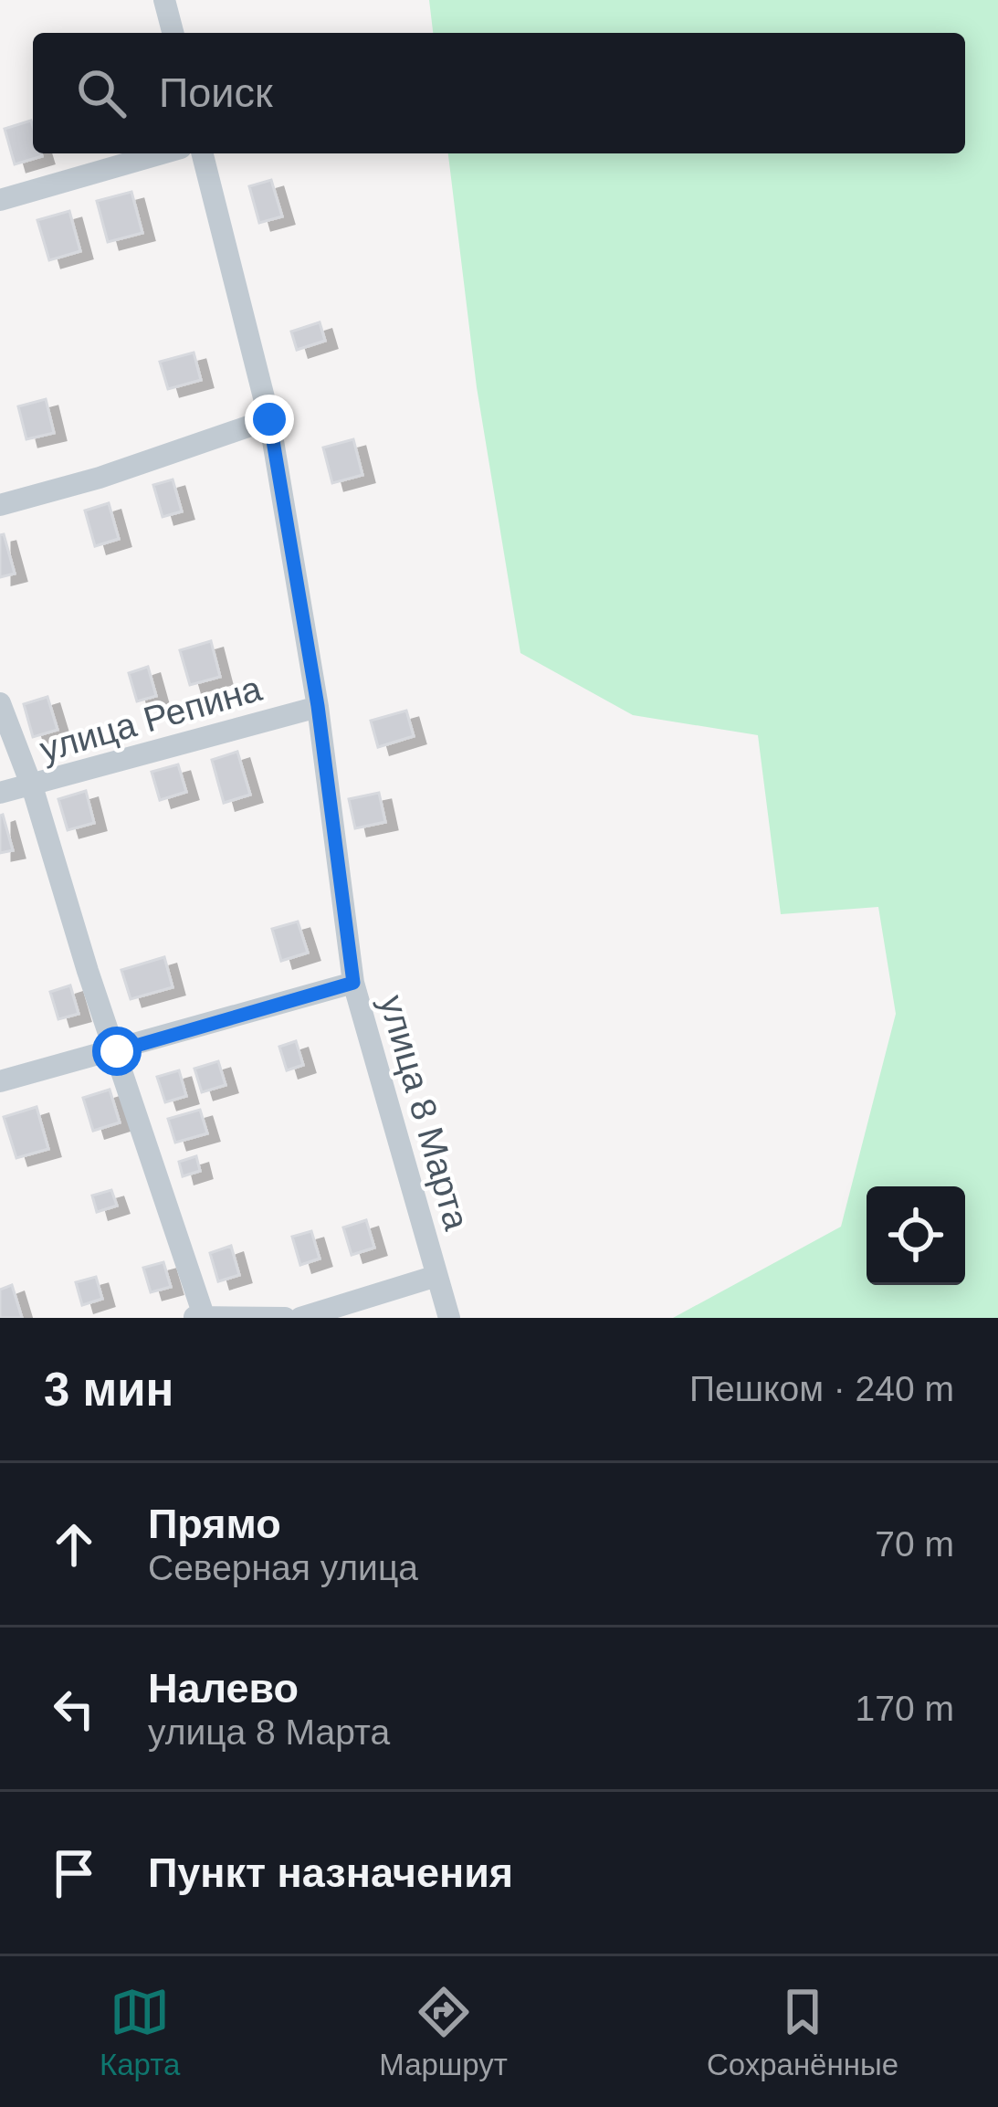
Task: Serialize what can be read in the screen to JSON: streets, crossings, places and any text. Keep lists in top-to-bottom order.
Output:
{
  "streets": {
    "street": ["улица Репина", "улица 8 Марта"]
  },
  "crossings": [
    ["улица Репина", "улица 8 Марта"]
  ],
  "page": {
    "search": "Поиск",
    "heading": ["3 мин", "Пешком · 240 m"],
    "list": [
      ["Прямо", "Северная улица", "70 m"],
      ["Налево", "улица 8 Марта", "170 m"],
      "Пункт назначения"
    ],
    "nav": ["Карта", "Маршрут", "Сохранённые"]
  }
}
